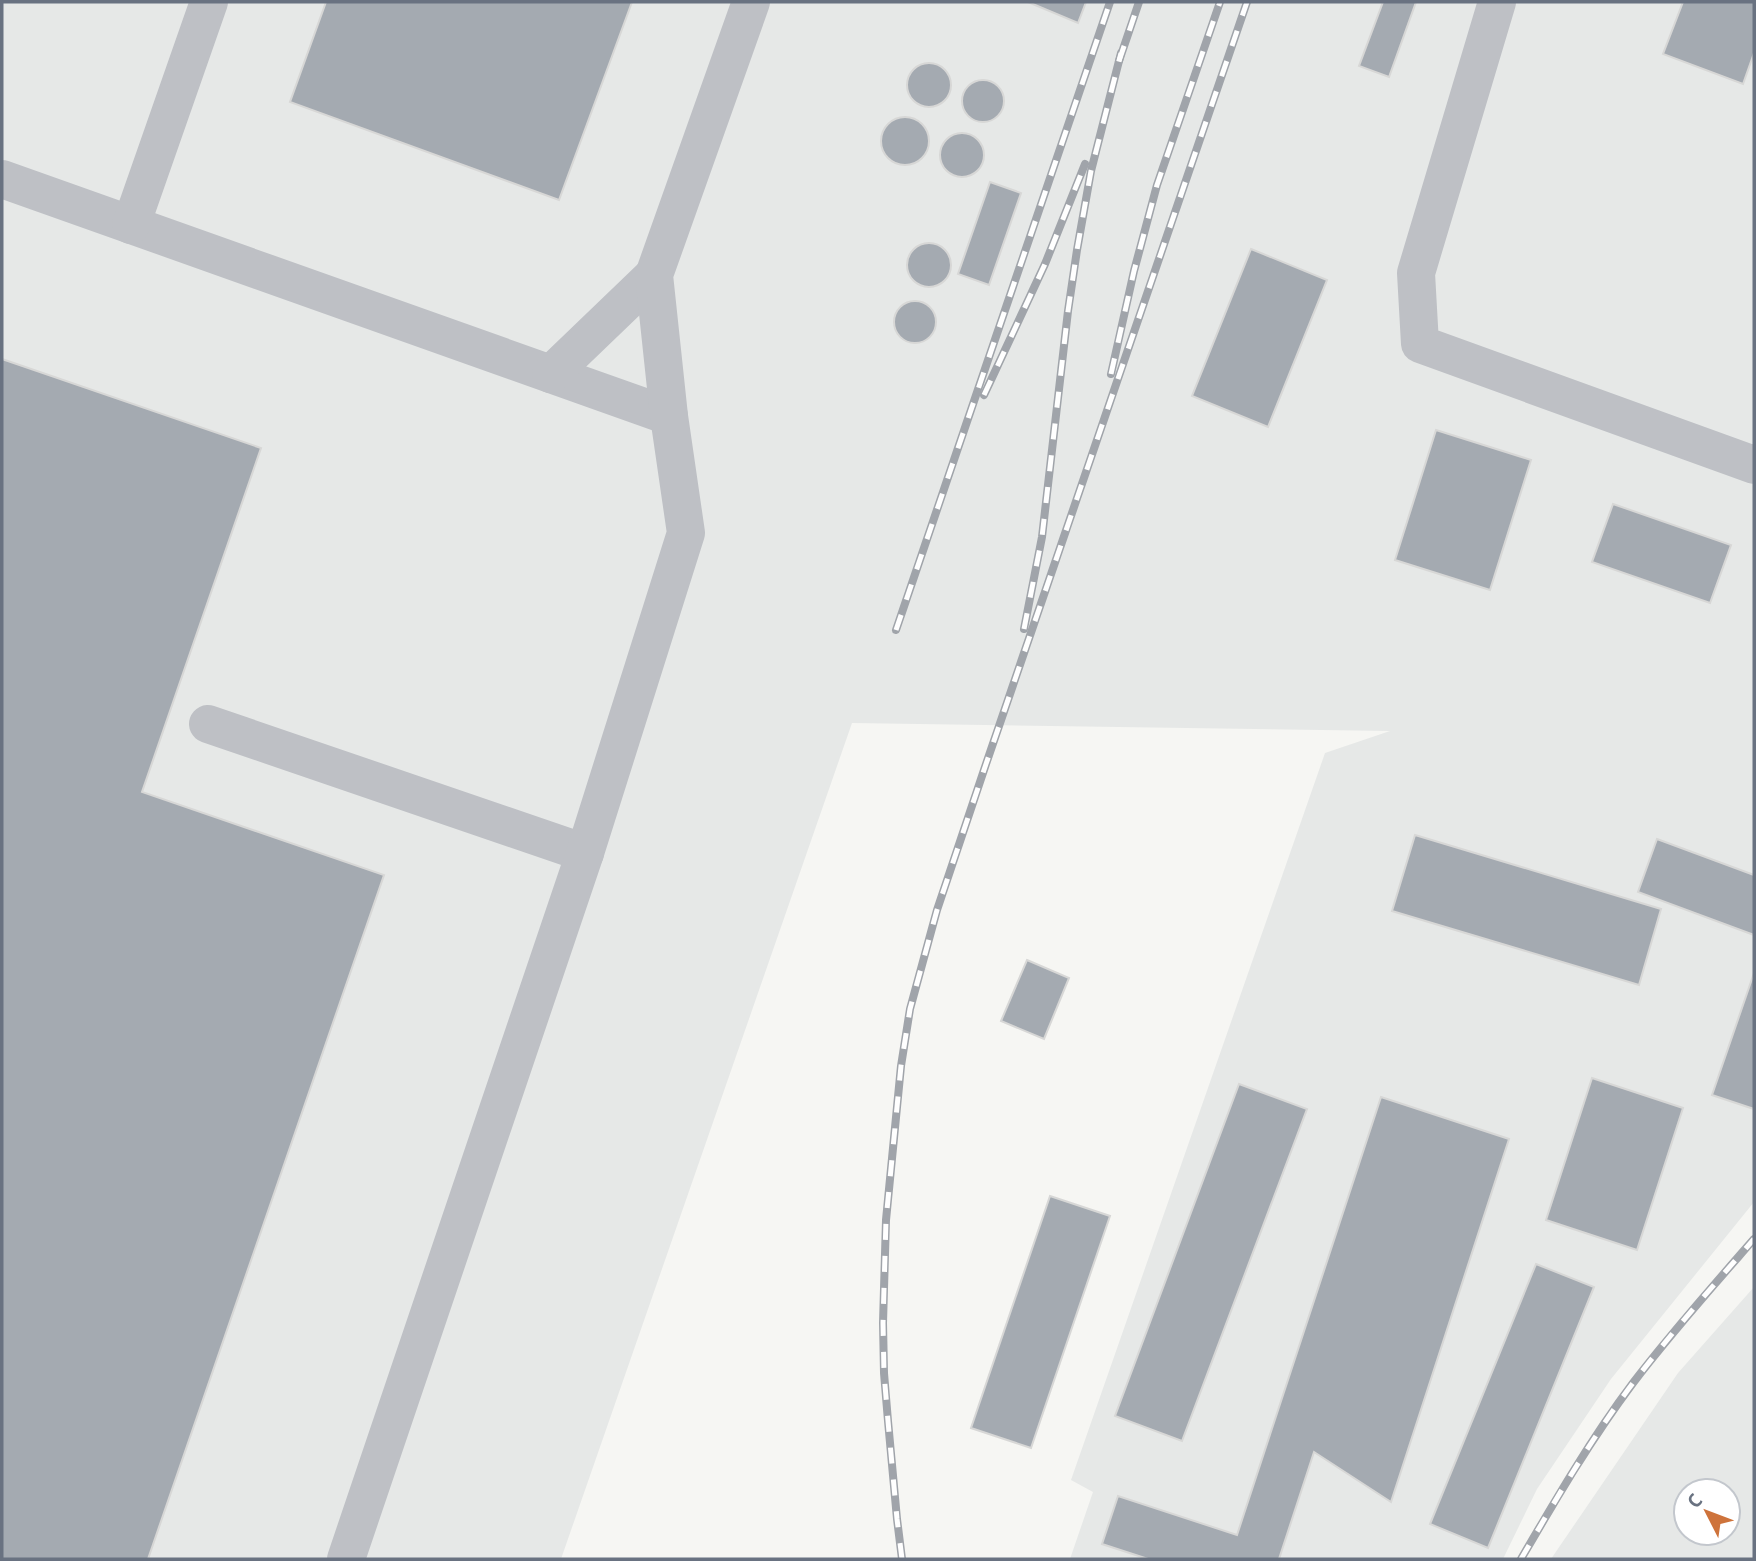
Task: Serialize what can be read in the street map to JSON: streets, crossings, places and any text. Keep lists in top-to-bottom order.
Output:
{
  "north": "top left"
}
